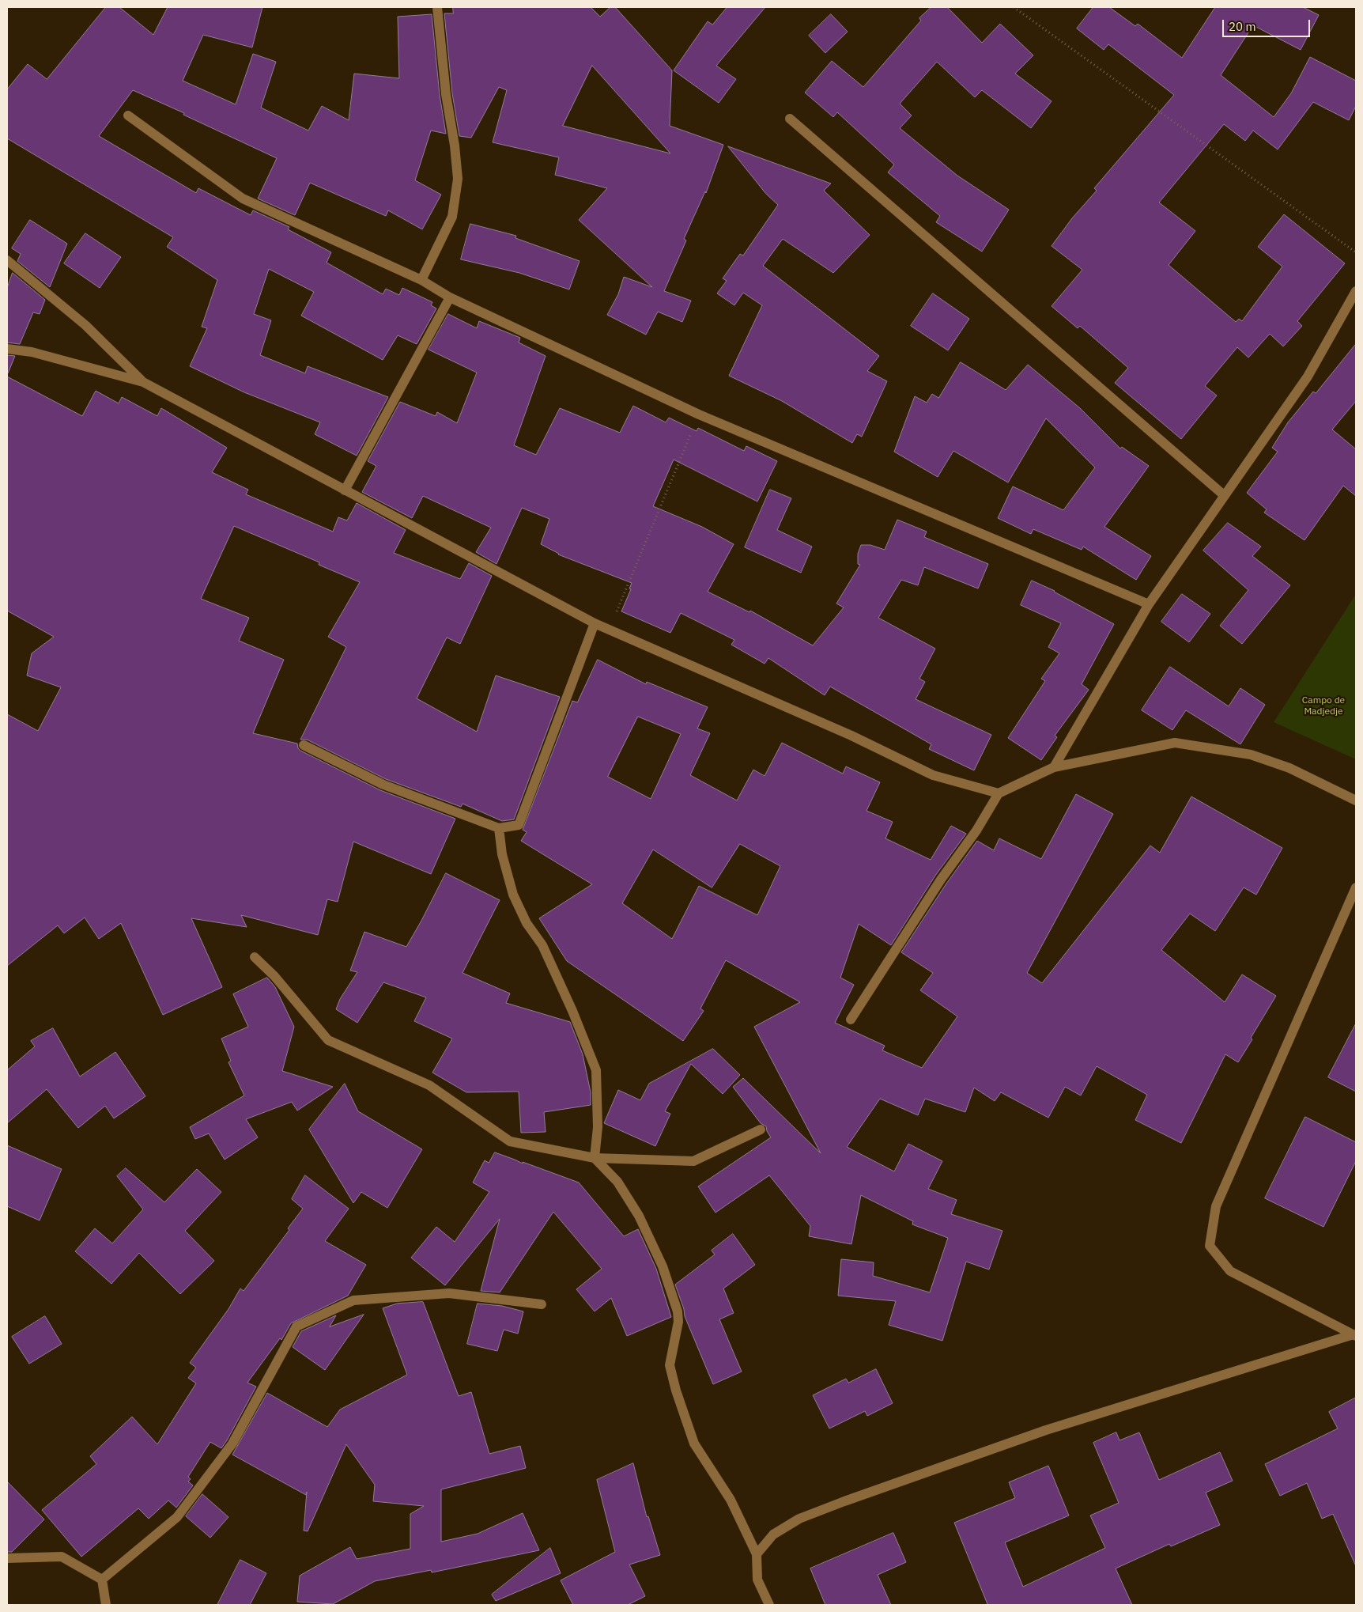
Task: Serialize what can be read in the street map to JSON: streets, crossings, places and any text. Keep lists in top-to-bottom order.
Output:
{
  "parks": ["Campo de Madjedje"],
  "scale_bar": "20 m"
}
